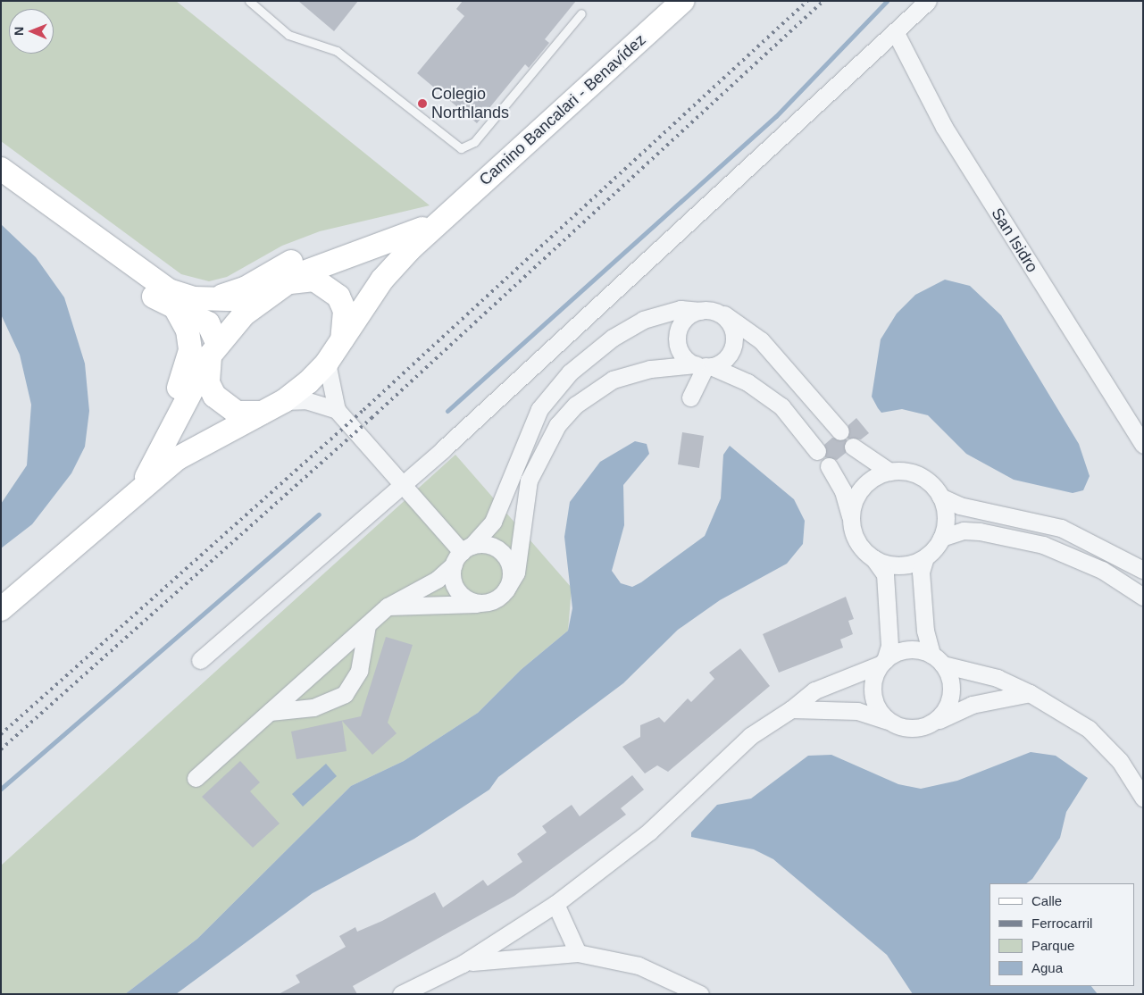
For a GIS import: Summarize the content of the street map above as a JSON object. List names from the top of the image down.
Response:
{
  "streets": {
    "main road": ["Camino Bancalari - Benavídez"],
    "street": ["San Isidro"]
  },
  "places": ["Colegio Northlands"],
  "legend": [
    "Calle",
    "Ferrocarril",
    "Parque",
    "Agua"
  ],
  "north": "left"
}
